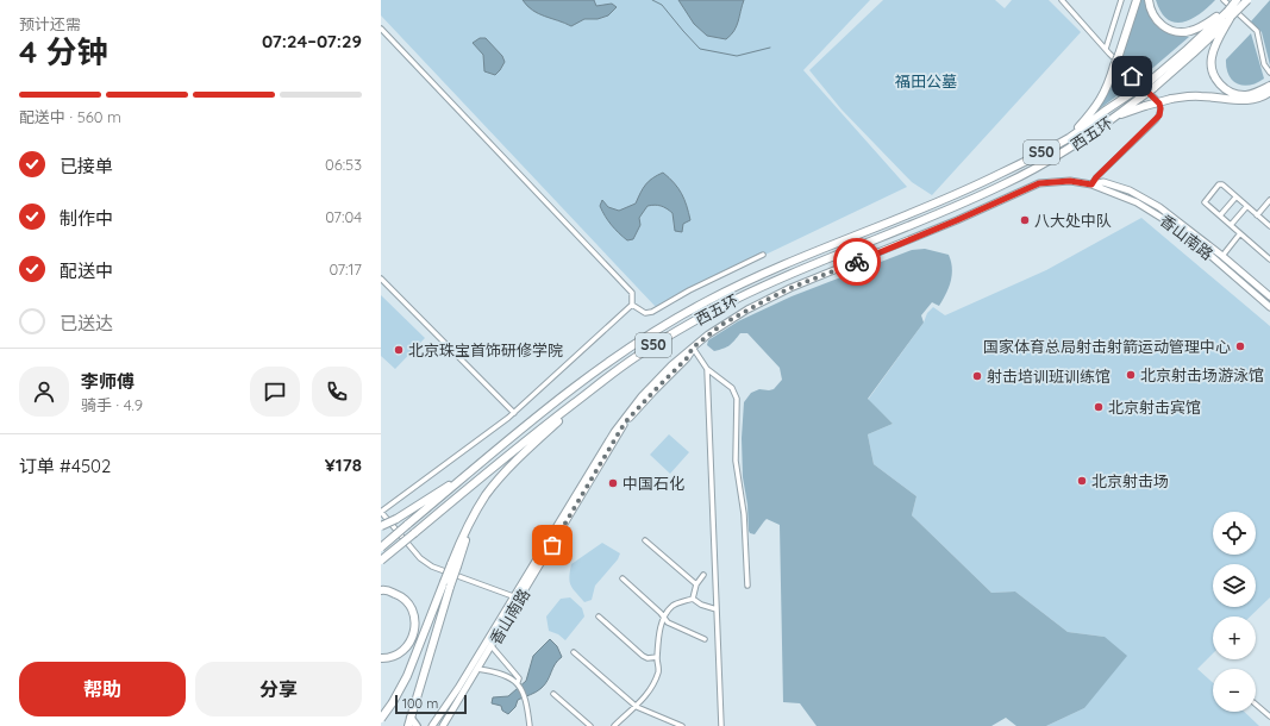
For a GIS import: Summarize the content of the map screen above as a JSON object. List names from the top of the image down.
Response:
{
  "streets": {
    "highway": ["西五环", "S50"],
    "main road": ["香山南路"]
  },
  "parks": ["福田公墓"],
  "places": [
    "八大处中队",
    "国家体育总局射击射箭运动管理中心",
    "北京珠宝首饰研修学院",
    "北京射击场游泳馆",
    "射击培训班训练馆",
    "北京射击宾馆",
    "北京射击场",
    "中国石化"
  ],
  "scale_bar": "100 m",
  "page": {
    "heading": ["4 分钟", "预计还需", "07:24–07:29"],
    "panel": [
      "李师傅",
      "骑手 · 4.9",
      "订单 #4502",
      "¥178"
    ],
    "bar": "配送中 · 560 m",
    "list": [
      ["已接单", "06:53"],
      ["制作中", "07:04"],
      ["配送中", "07:17"],
      "已送达"
    ],
    "map_buttons": ["+", "−"],
    "buttons": ["帮助", "分享"],
    "scale": "100 m"
  }
}
